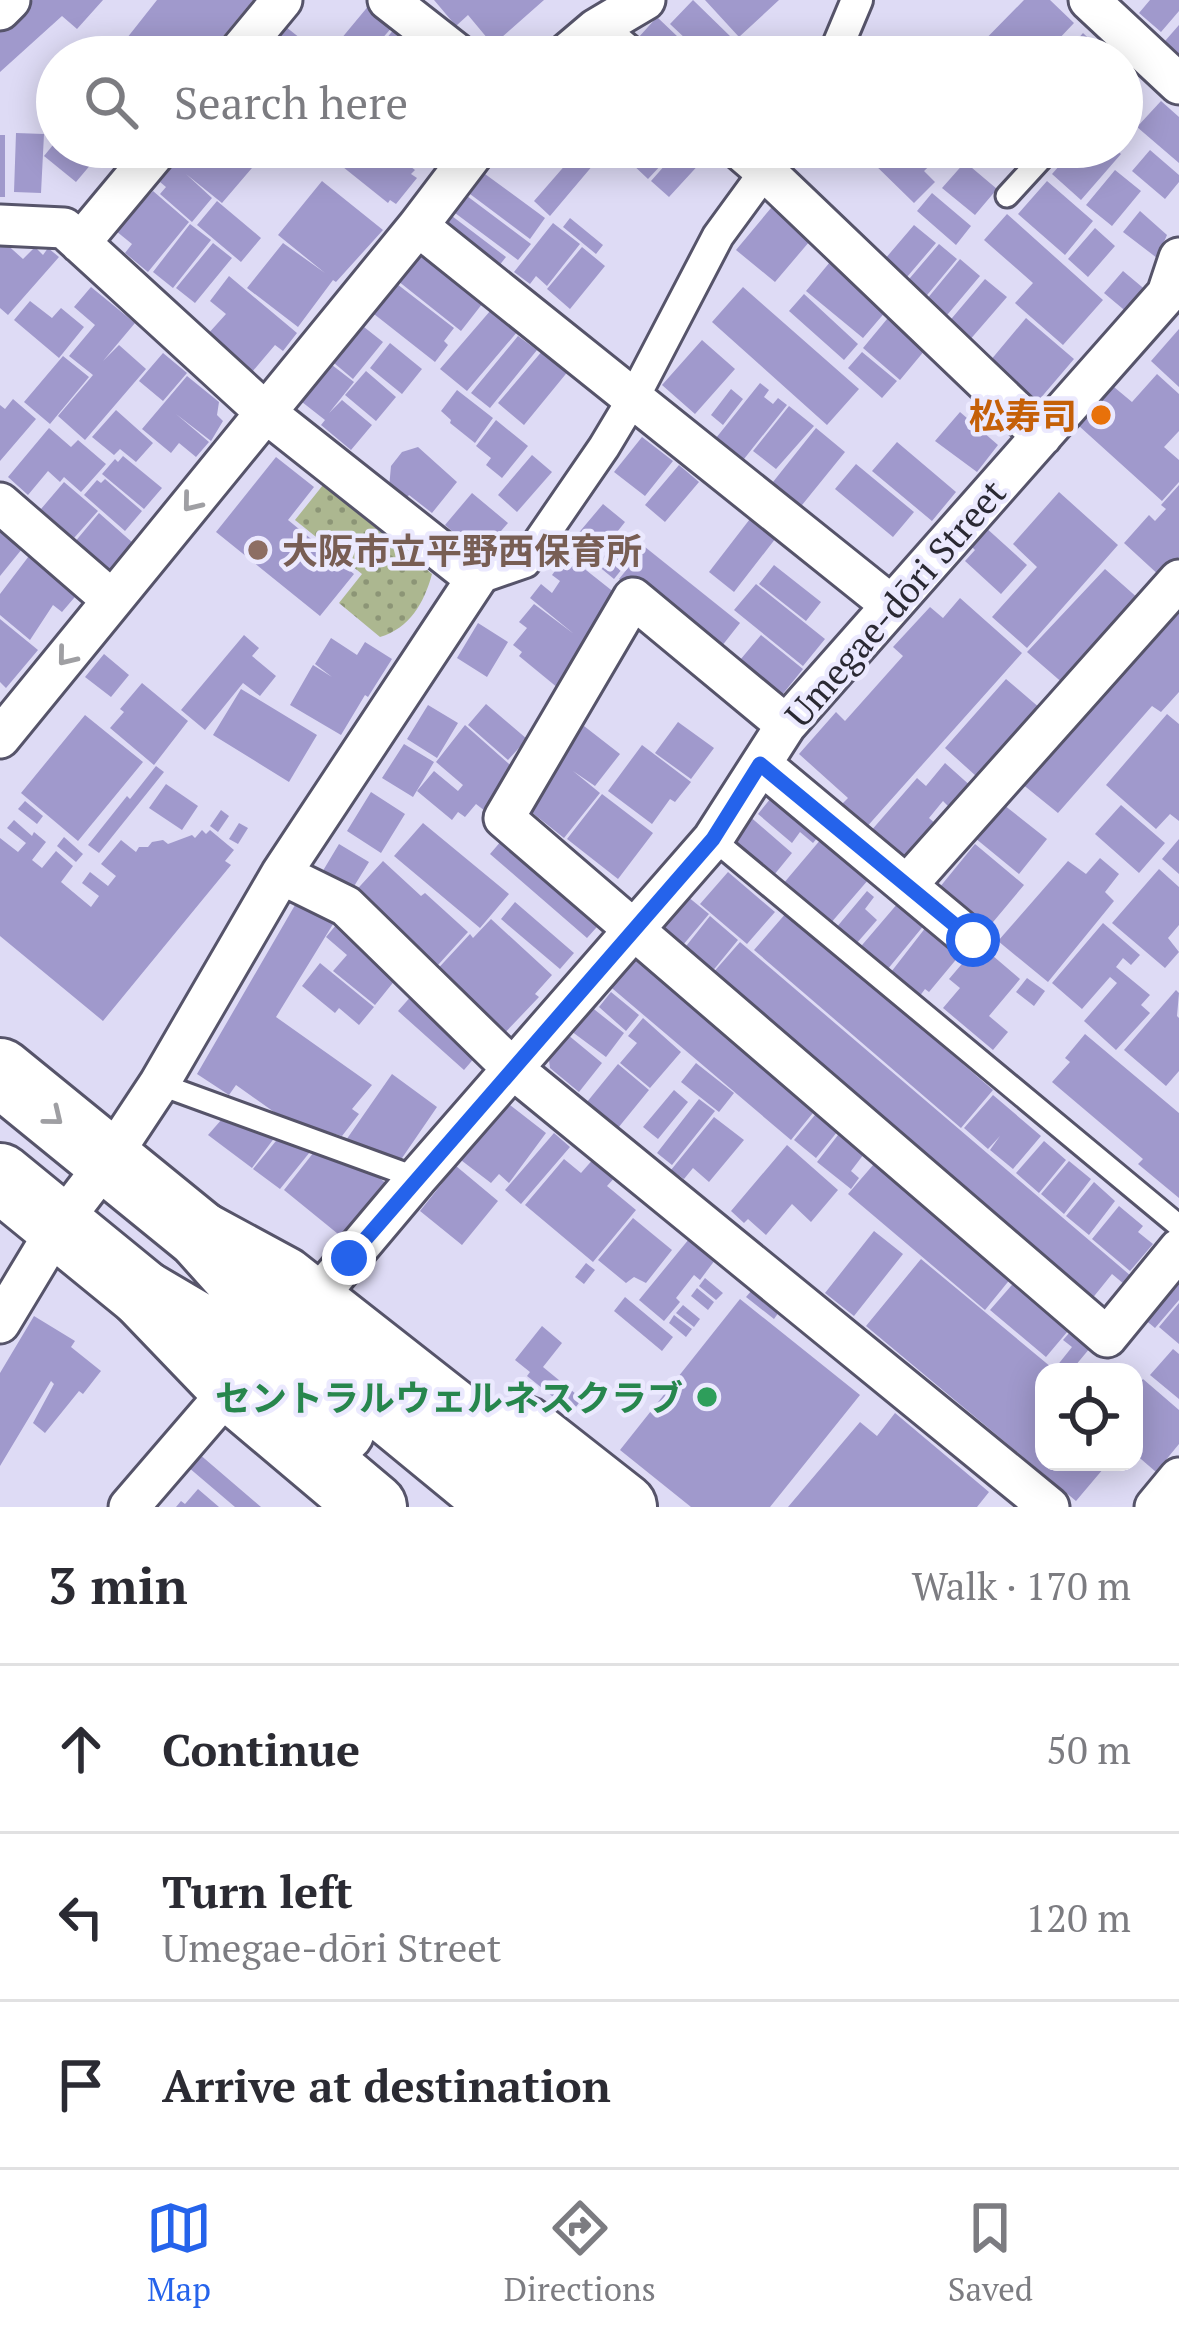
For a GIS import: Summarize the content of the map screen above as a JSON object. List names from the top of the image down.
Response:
{
  "streets": {
    "street": ["Umegae-dōri Street"]
  },
  "places": ["松寿司", "大阪市立平野西保育所", "セントラルウェルネスクラブ"],
  "page": {
    "search": "Search here",
    "heading": ["3 min", "Walk · 170 m"],
    "list": [
      ["Continue", "50 m"],
      ["Turn left", "Umegae-dōri Street", "120 m"],
      "Arrive at destination"
    ],
    "nav": ["Map", "Directions", "Saved"]
  }
}
